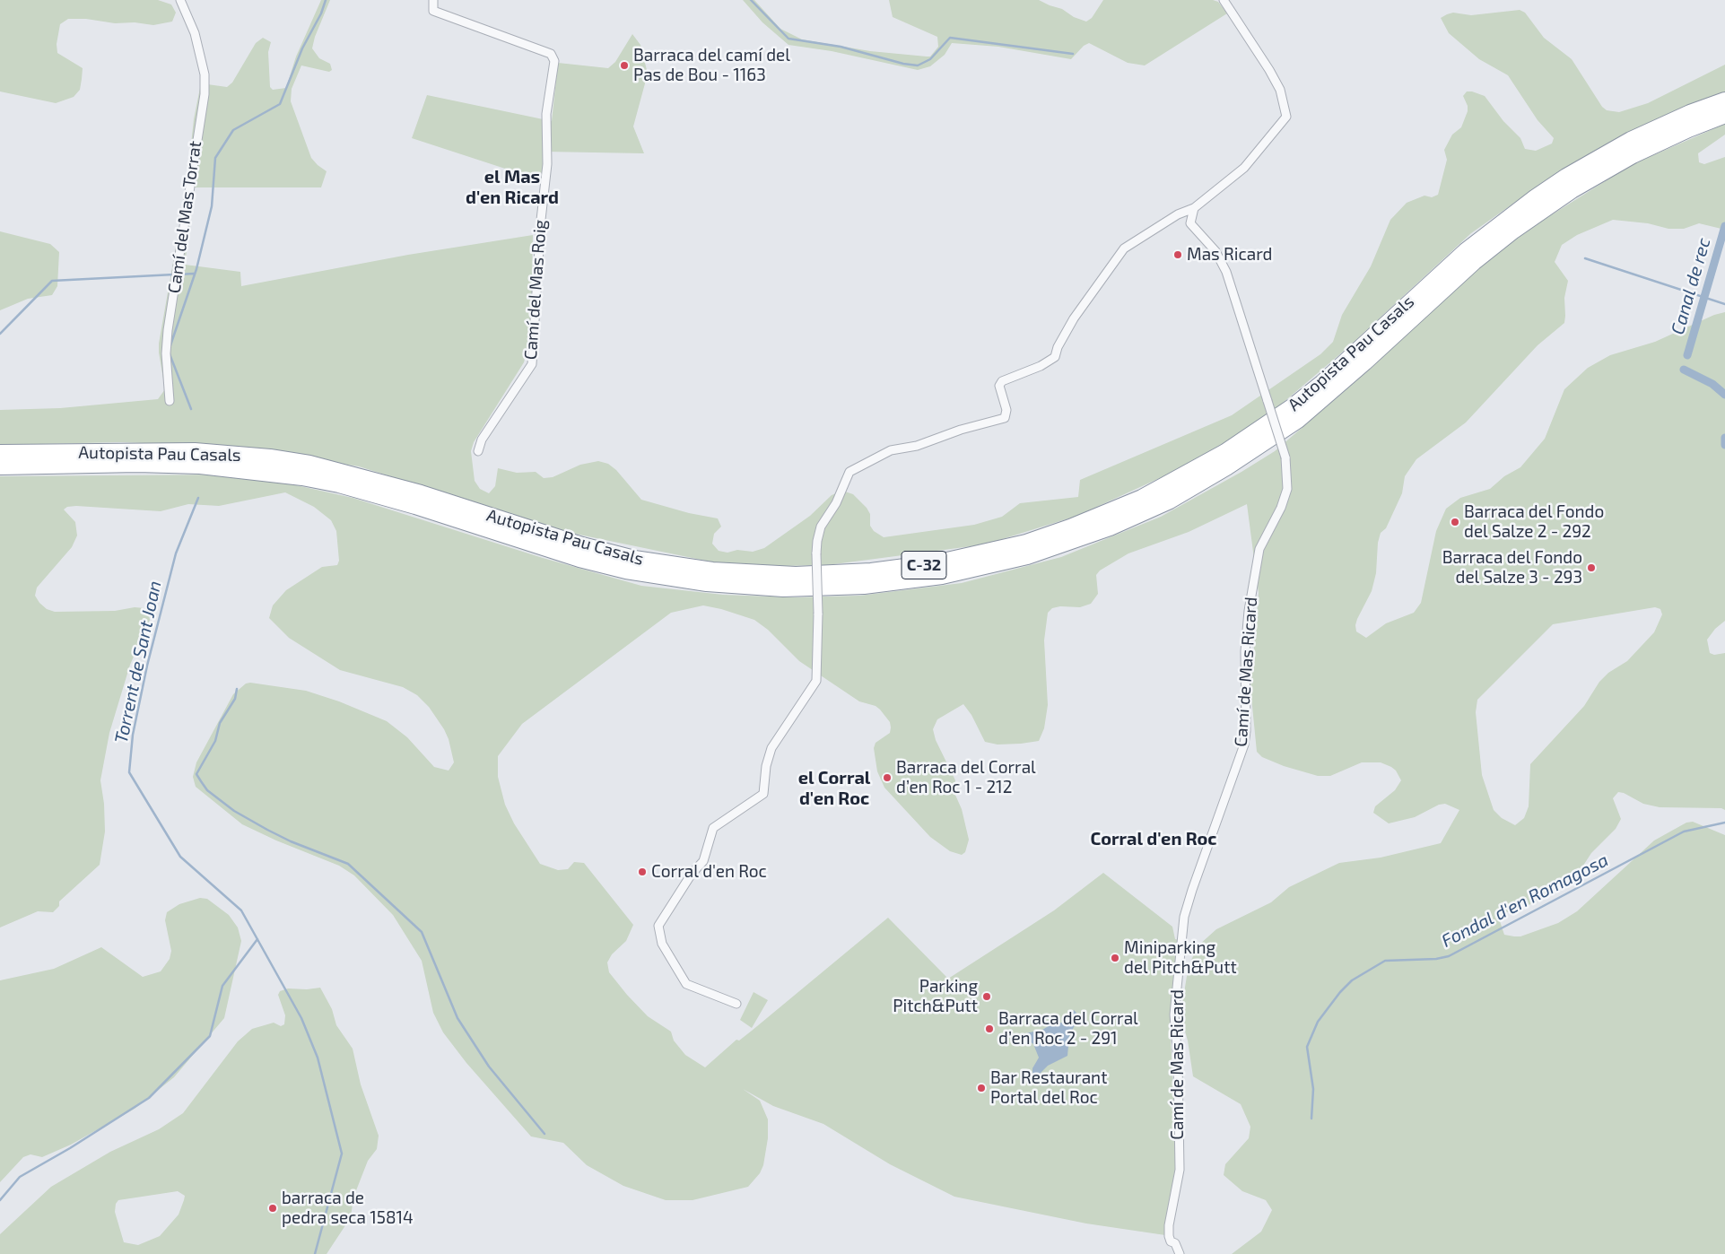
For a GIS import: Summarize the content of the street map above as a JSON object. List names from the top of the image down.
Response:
{
  "streets": {
    "highway": ["Autopista Pau Casals", "C-32"],
    "street": ["Camí del Mas Torrat", "Camí del Mas Roig", "Camí de Mas Ricard"]
  },
  "districts": ["el Mas d'en Ricard", "el Corral d'en Roc", "Corral d'en Roc"],
  "water": ["Canal de rec", "Torrent de Sant Joan", "Fondal d'en Romagosa"],
  "places": [
    "Barraca del camí del Pas de Bou - 1163",
    "Mas Ricard",
    "Barraca del Fondo del Salze 2 - 292",
    "Barraca del Fondo del Salze 3 - 293",
    "Barraca del Corral d’en Roc 1 - 212",
    "Corral d'en Roc",
    "Miniparking del Pitch&Putt",
    "Parking Pitch&Putt",
    "Barraca del Corral d’en Roc 2 - 291",
    "Bar Restaurant Portal del Roc",
    "barraca de pedra seca 15814"
  ]
}
